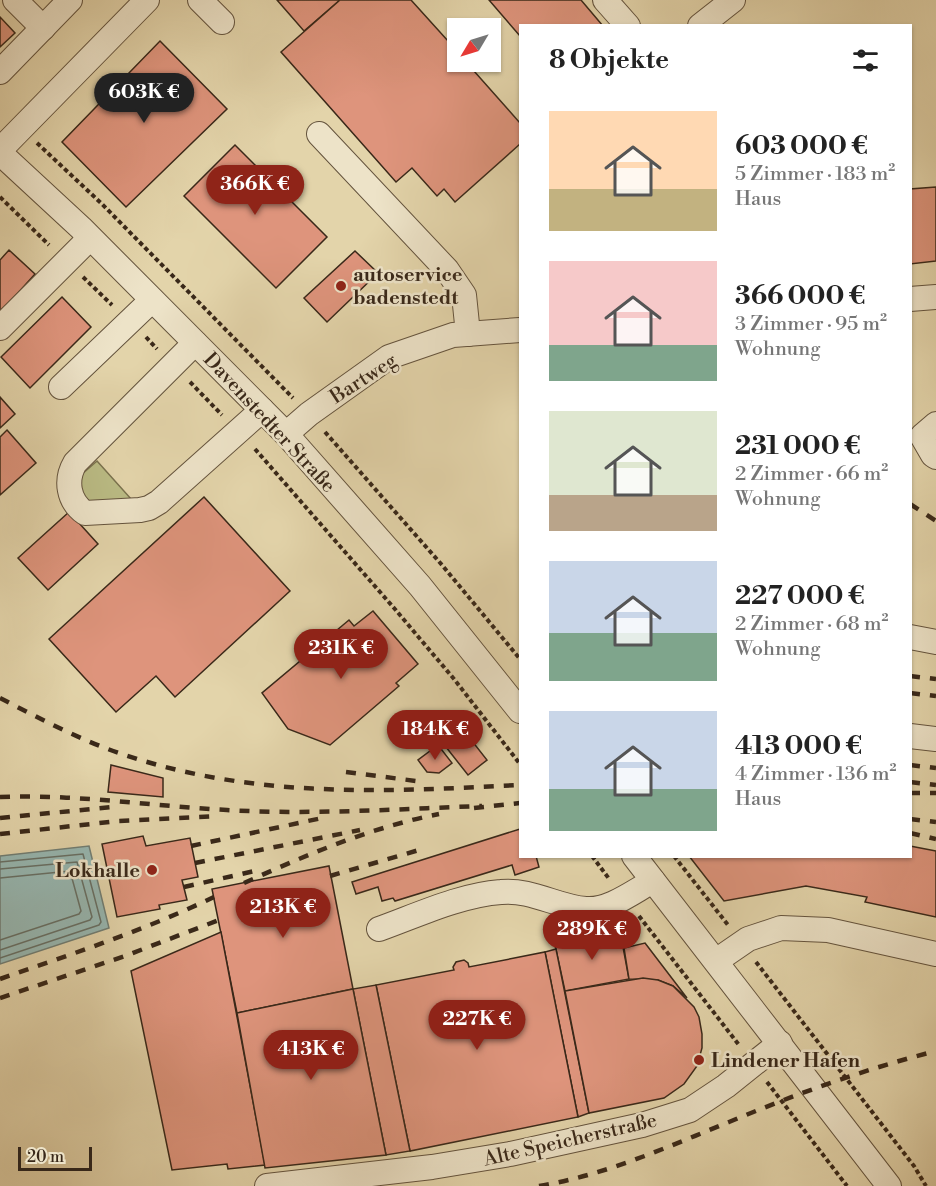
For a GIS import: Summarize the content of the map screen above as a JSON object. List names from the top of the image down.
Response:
{
  "streets": {
    "street": ["Bartweg", "Davenstedter Straße", "Alte Speicherstraße"]
  },
  "crossings": [
    ["Bartweg", "Davenstedter Straße"]
  ],
  "places": ["autoservice badenstedt", "Lokhalle", "Lindener Hafen"],
  "scale_bar": "20 m",
  "north": "bottom left",
  "page": {
    "heading": "8 Objekte",
    "price": [
      "603K €",
      "366K €",
      "231K €",
      "184K €",
      "213K €",
      "289K €",
      "227K €",
      "413K €"
    ],
    "list": [
      {
        "name": "603 000 €",
        "note": "5 Zimmer · 183 m² · Haus"
      },
      {
        "name": "366 000 €",
        "note": "3 Zimmer · 95 m² · Wohnung"
      },
      {
        "name": "231 000 €",
        "note": "2 Zimmer · 66 m² · Wohnung"
      },
      {
        "name": "227 000 €",
        "note": "2 Zimmer · 68 m² · Wohnung"
      },
      {
        "name": "413 000 €",
        "note": "4 Zimmer · 136 m² · Haus"
      }
    ],
    "scale": "20 m"
  }
}
